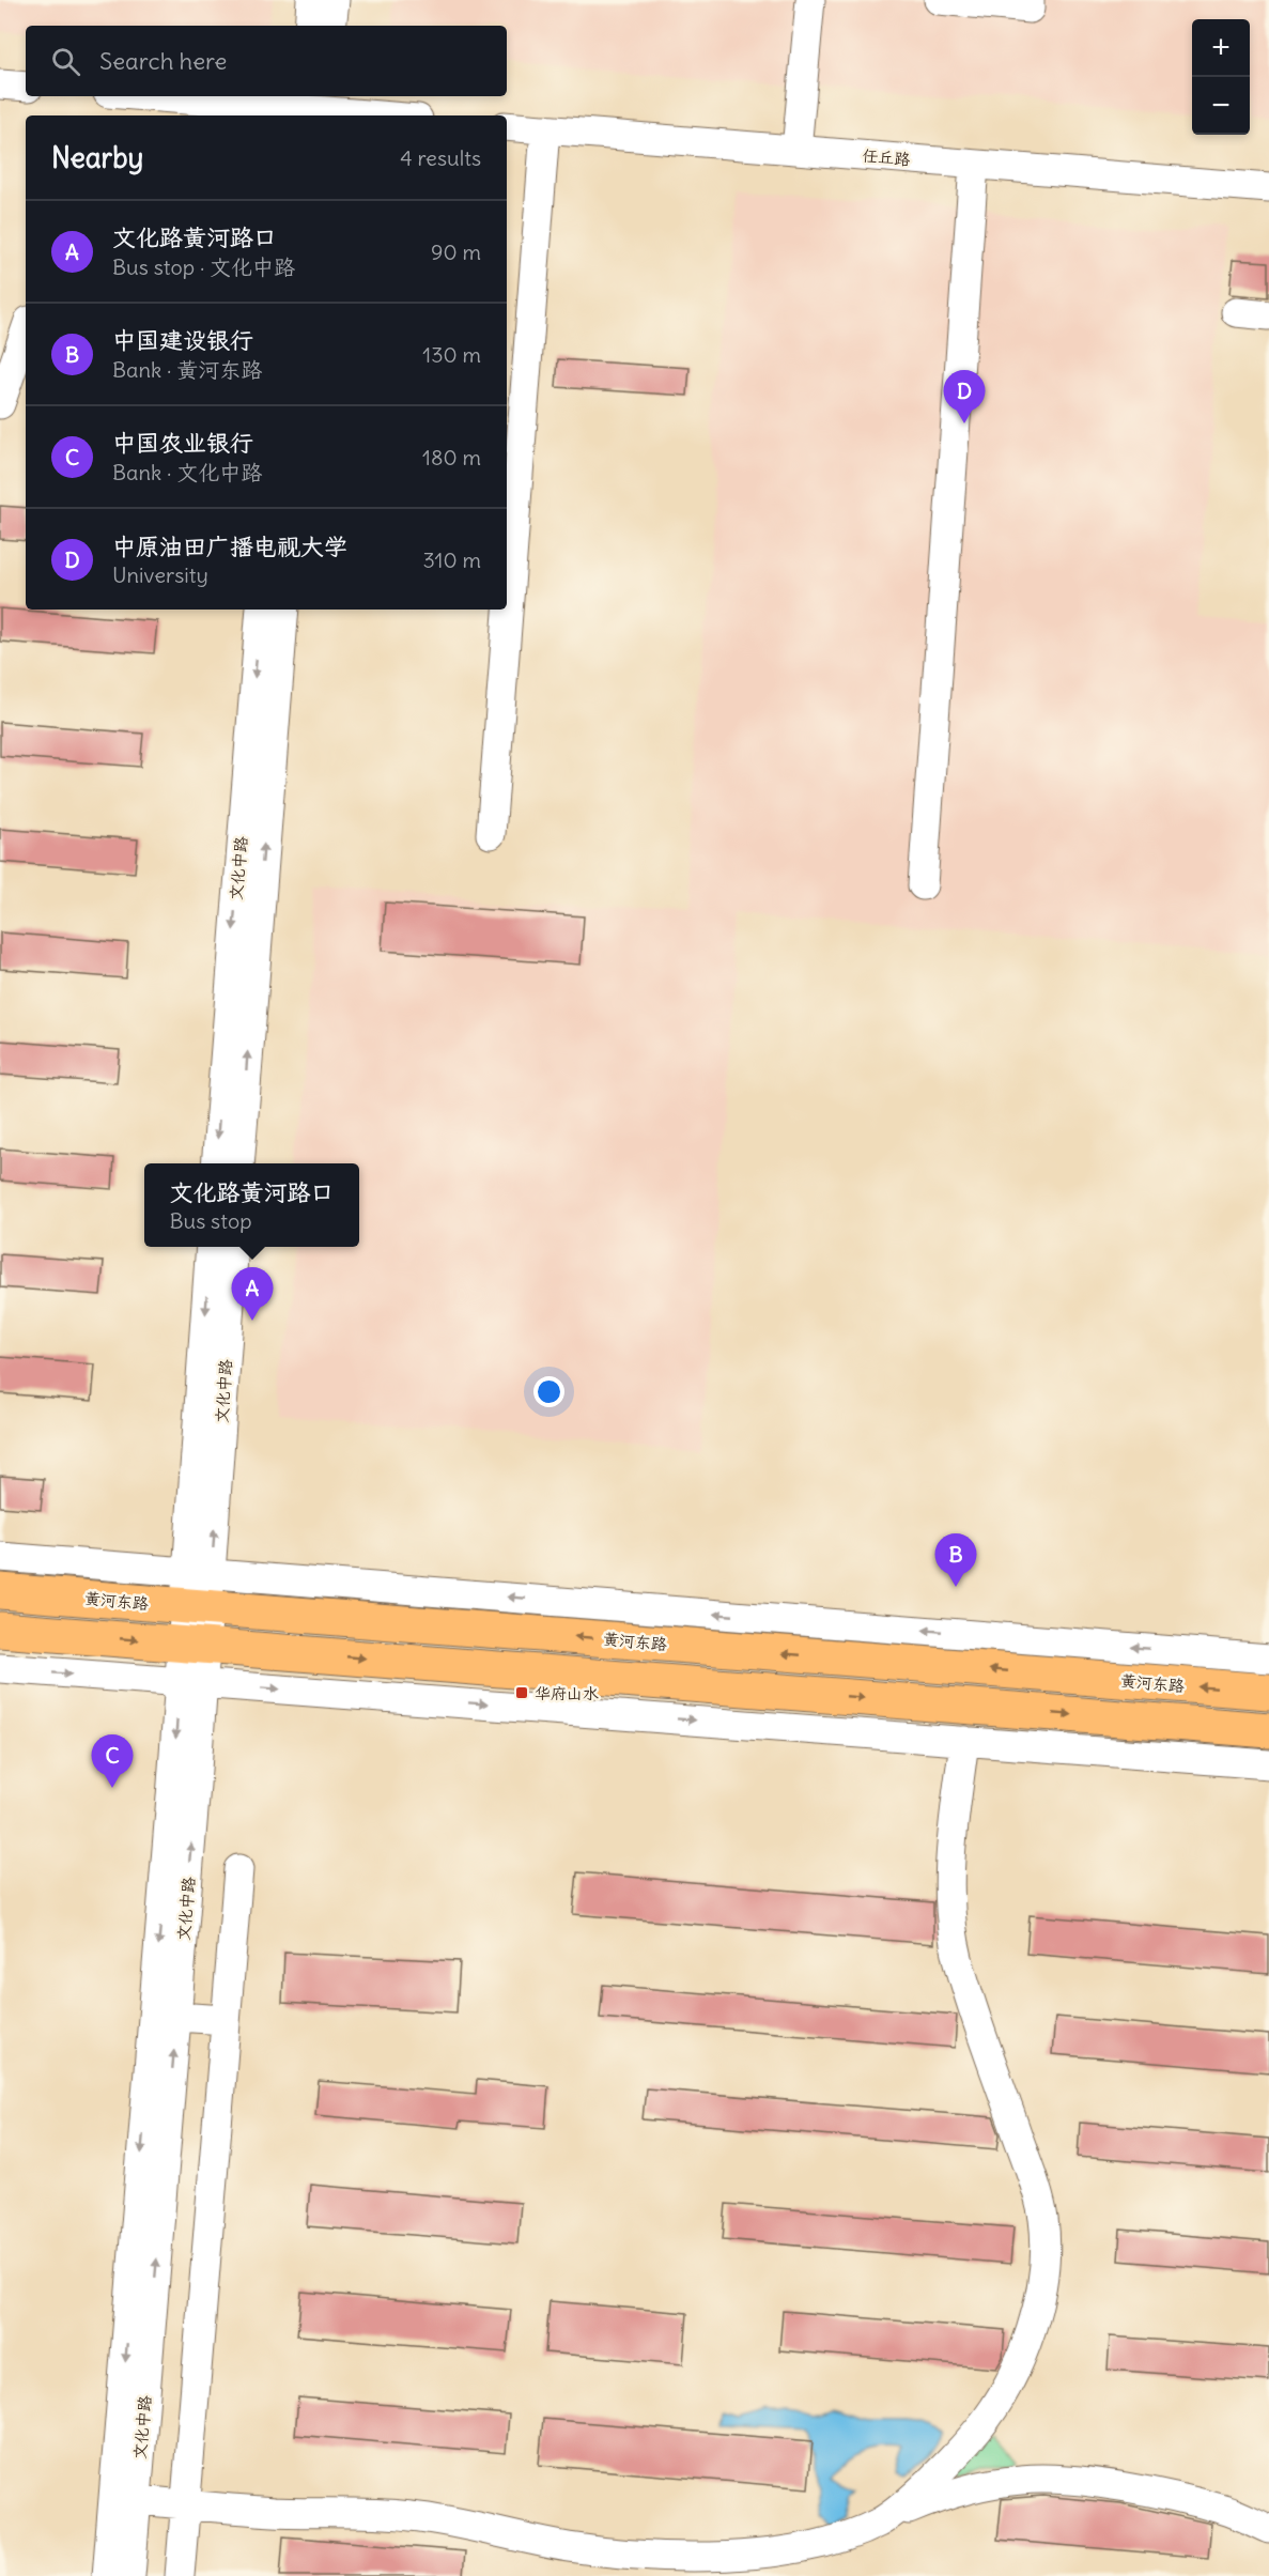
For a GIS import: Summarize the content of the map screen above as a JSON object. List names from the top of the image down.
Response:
{
  "streets": {
    "main road": ["黄河东路"],
    "street": ["任丘路", "文化中路"]
  },
  "crossings": [
    ["文化中路", "黄河东路"]
  ],
  "places": {
    "transit": ["华府山水"]
  },
  "page": {
    "map_buttons": ["+", "−"],
    "search": "Search here",
    "heading": ["Nearby", "4 results"],
    "list": [
      {
        "mark": "A",
        "name": "文化路黄河路口",
        "note": "Bus stop · 文化中路",
        "value": "90 m"
      },
      {
        "mark": "B",
        "name": "中国建设银行",
        "note": "Bank · 黄河东路",
        "value": "130 m"
      },
      {
        "mark": "C",
        "name": "中国农业银行",
        "note": "Bank · 文化中路",
        "value": "180 m"
      },
      {
        "mark": "D",
        "name": "中原油田广播电视大学",
        "note": "University",
        "value": "310 m"
      }
    ],
    "pins": [
      "D",
      "A",
      "B",
      "C"
    ],
    "popup": ["文化路黄河路口", "Bus stop"]
  }
}
